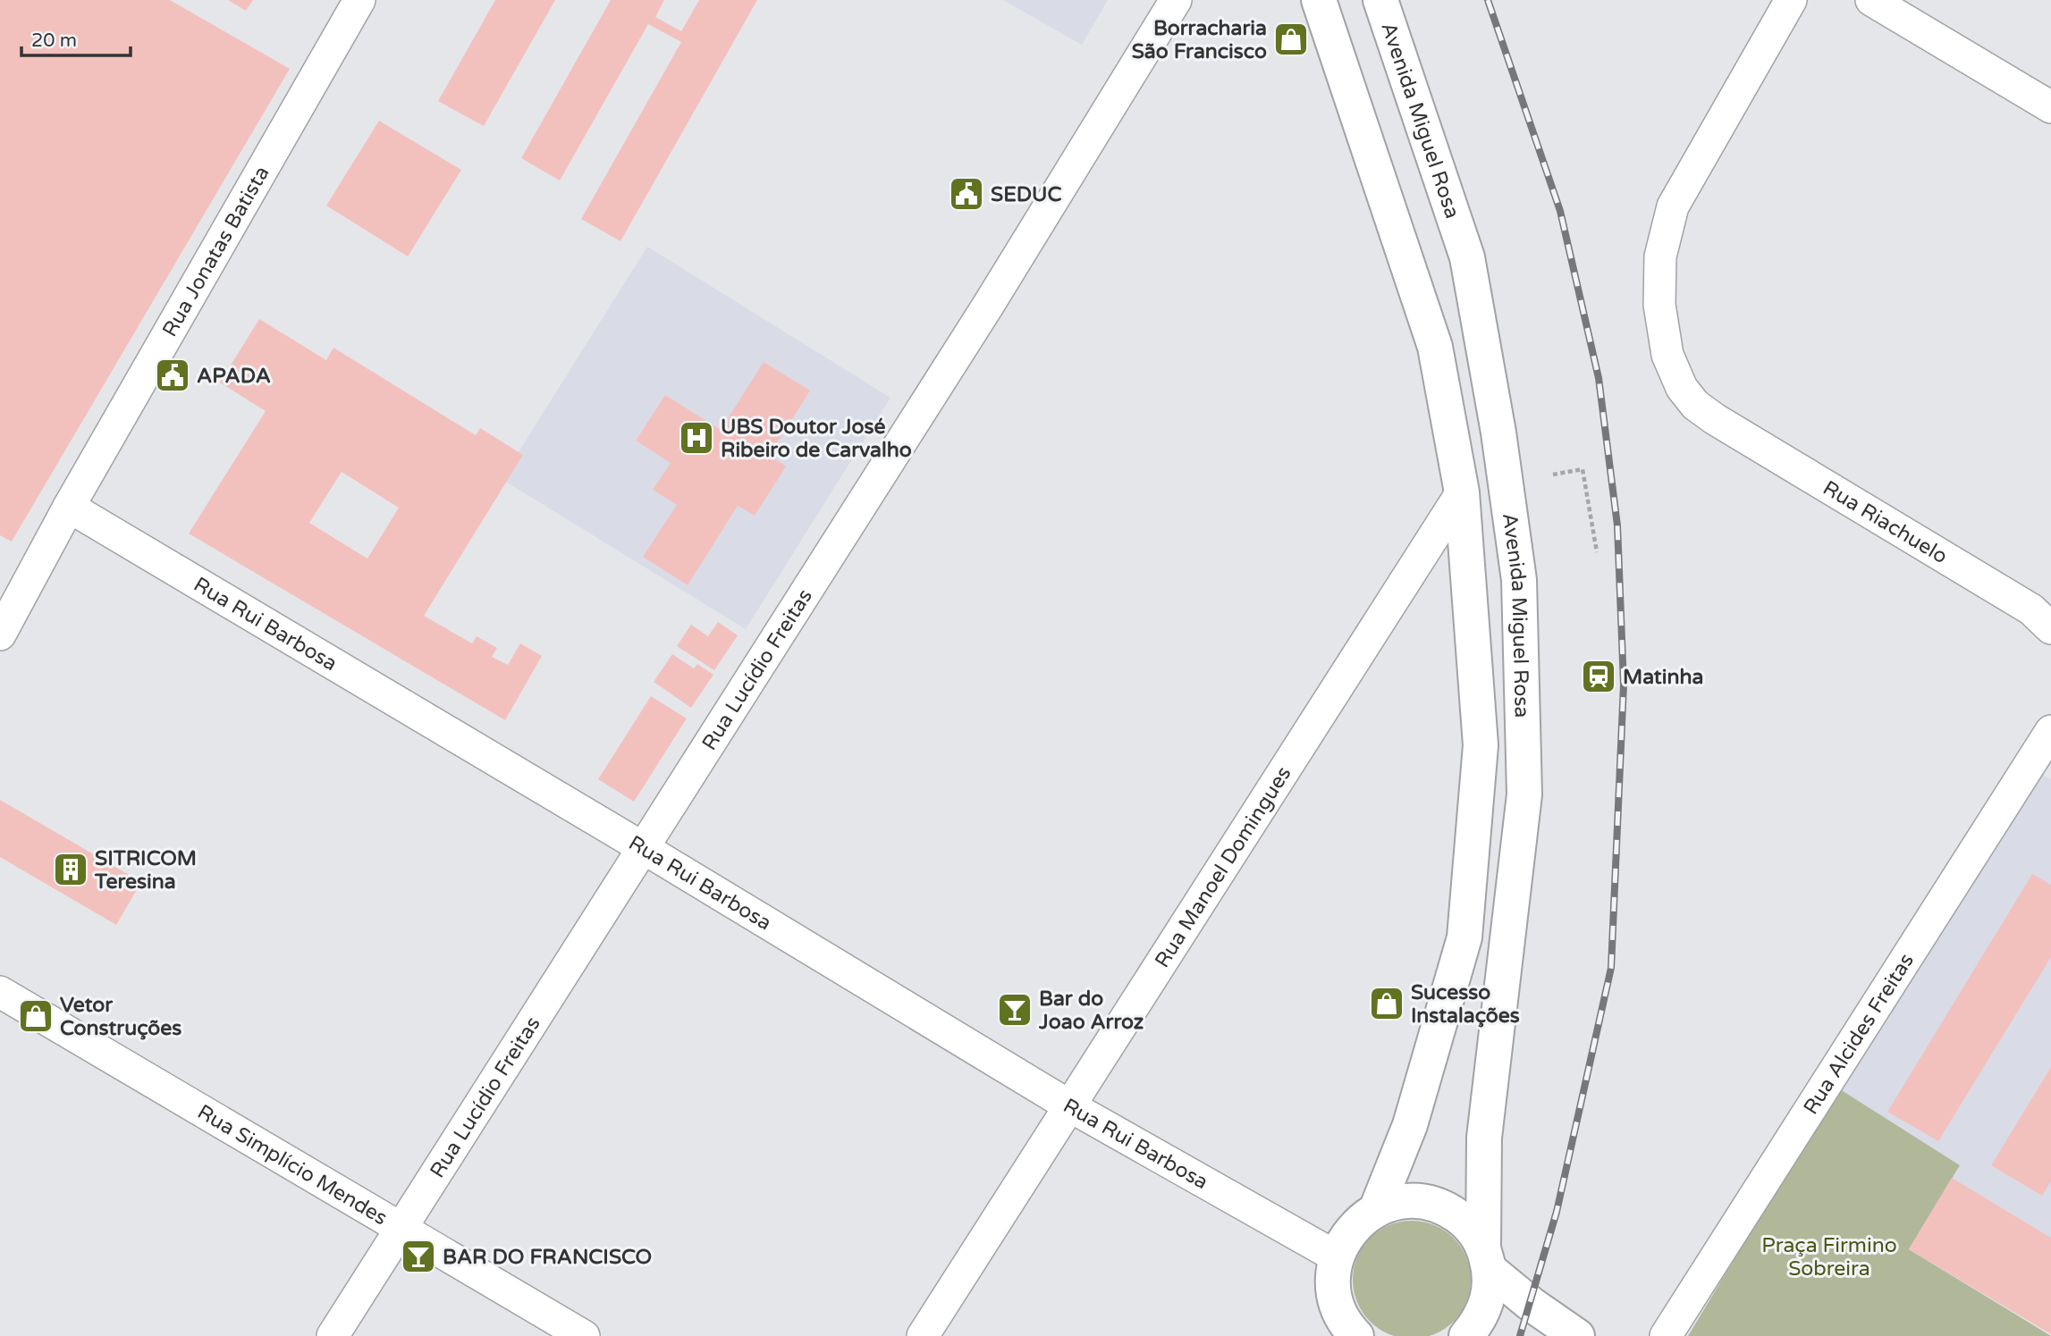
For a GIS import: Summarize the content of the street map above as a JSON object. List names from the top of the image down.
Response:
{
  "streets": {
    "main road": ["Avenida Miguel Rosa"],
    "street": [
      "Rua Jonatas Batista",
      "Rua Riachuelo",
      "Rua Rui Barbosa",
      "Rua Lucídio Freitas",
      "Rua Manoel Domingues",
      "Rua Alcides Freitas",
      "Rua Simplício Mendes"
    ]
  },
  "crossings": [
    ["Rua Jonatas Batista", "Rua Rui Barbosa"],
    ["Rua Rui Barbosa", "Rua Lucídio Freitas"],
    ["Rua Rui Barbosa", "Rua Manoel Domingues"],
    ["Rua Lucídio Freitas", "Rua Simplício Mendes"]
  ],
  "parks": ["Praça Firmino Sobreira"],
  "places": {
    "shop": ["Borracharia São Francisco", "Sucesso Instalações", "Vetor Construções"],
    "public building": ["SEDUC", "APADA"],
    "hospital": ["UBS Doutor José Ribeiro de Carvalho"],
    "station": ["Matinha"],
    "building": ["SITRICOM Teresina"],
    "bar": ["Bar do Joao Arroz", "BAR DO FRANCISCO"]
  },
  "scale_bar": "20 m"
}
